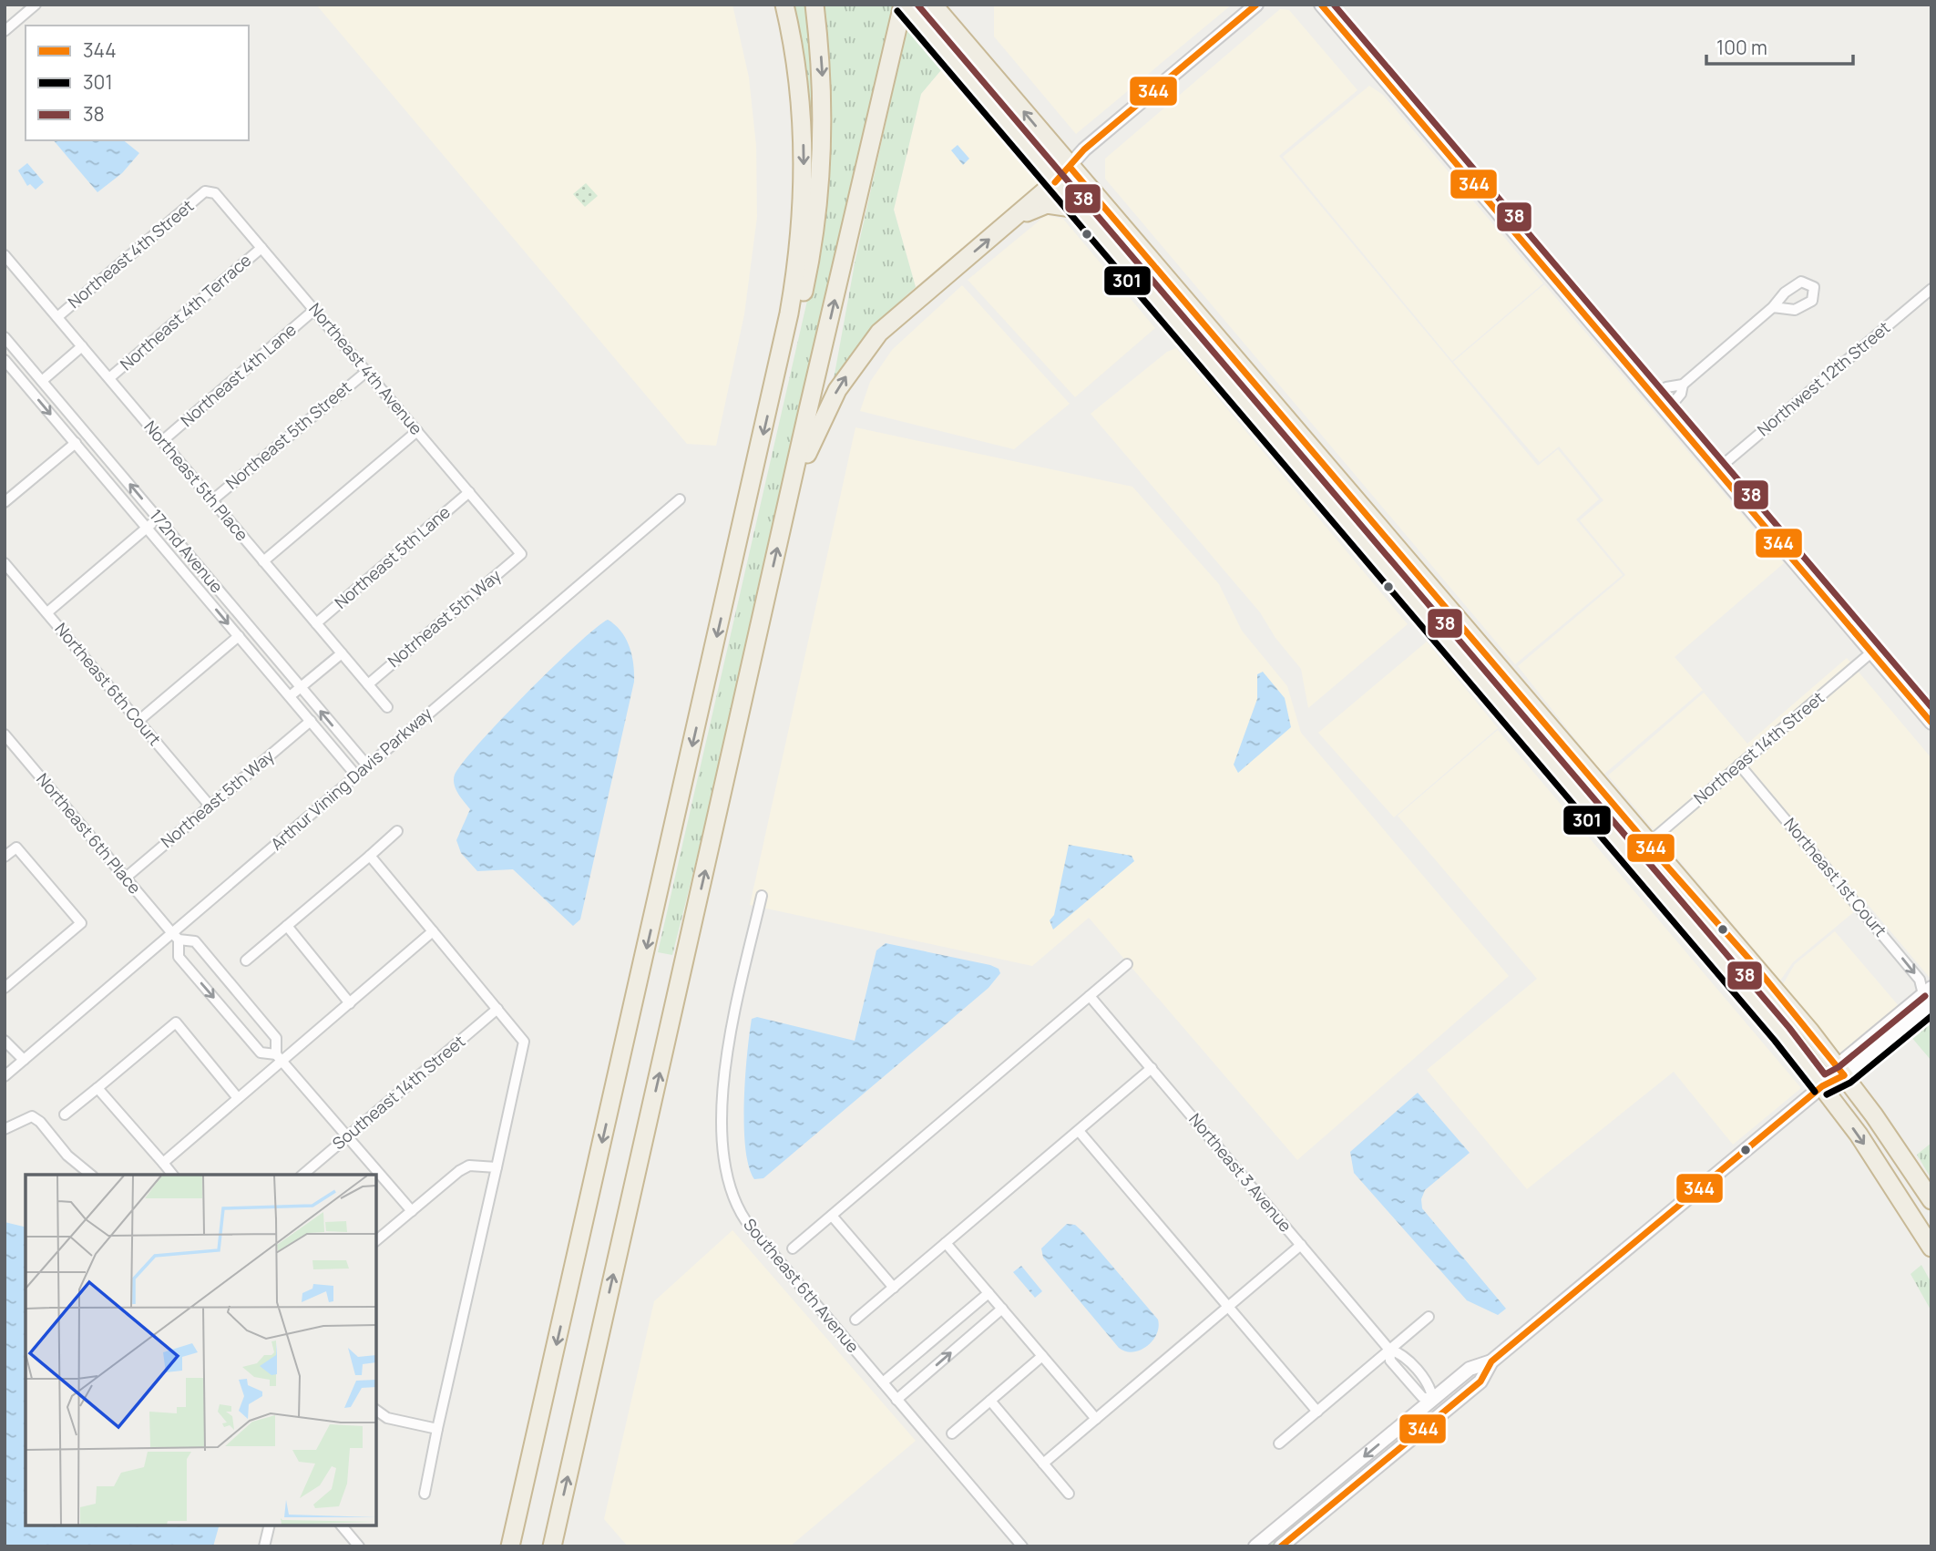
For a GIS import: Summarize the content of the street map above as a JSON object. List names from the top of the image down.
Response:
{
  "streets": {
    "street": [
      "Northeast 4th Street",
      "Northeast 4th Terrace",
      "Northeast 4th Avenue",
      "Northeast 4th Lane",
      "Northwest 12th Street",
      "Northeast 5th Street",
      "Northeast 5th Place",
      "172nd Avenue",
      "Northeast 5th Lane",
      "Notrheast 5th Way",
      "Northeast 6th Court",
      "Northeast 14th Street",
      "Arthur Vining Davis Parkway",
      "Northeast 5th Way",
      "Northeast 6th Place",
      "Northeast 1st Court",
      "Southeast 14th Street",
      "Northeast 3 Avenue",
      "Southeast 6th Avenue"
    ]
  },
  "crossings": [
    ["Northeast 4th Street", "Northeast 4th Avenue"],
    ["Northeast 4th Street", "Northeast 5th Place"],
    ["Northeast 4th Terrace", "Northeast 4th Avenue"],
    ["Northeast 4th Terrace", "Northeast 5th Place"],
    ["Northeast 4th Avenue", "Northeast 4th Lane"],
    ["Northeast 4th Avenue", "Northeast 5th Street"],
    ["Northeast 4th Avenue", "Northeast 5th Lane"],
    ["Northeast 4th Avenue", "Notrheast 5th Way"],
    ["Northeast 4th Lane", "Northeast 5th Place"],
    ["Northeast 5th Street", "Northeast 5th Place"],
    ["Northeast 5th Place", "Northeast 5th Lane"],
    ["Northeast 5th Place", "Notrheast 5th Way"],
    ["172nd Avenue", "Arthur Vining Davis Parkway"],
    ["172nd Avenue", "Northeast 5th Way"],
    ["Northeast 6th Court", "Northeast 5th Way"],
    ["Northeast 14th Street", "Northeast 1st Court"],
    ["Arthur Vining Davis Parkway", "Northeast 6th Place"],
    ["Northeast 5th Way", "Northeast 6th Place"]
  ],
  "one_way": ["Northeast 1st Court"],
  "lines": ["transit line 344", "transit line 38", "transit line 301"],
  "legend": ["344", "301", "38"],
  "scale_bar": "100 m"
}
